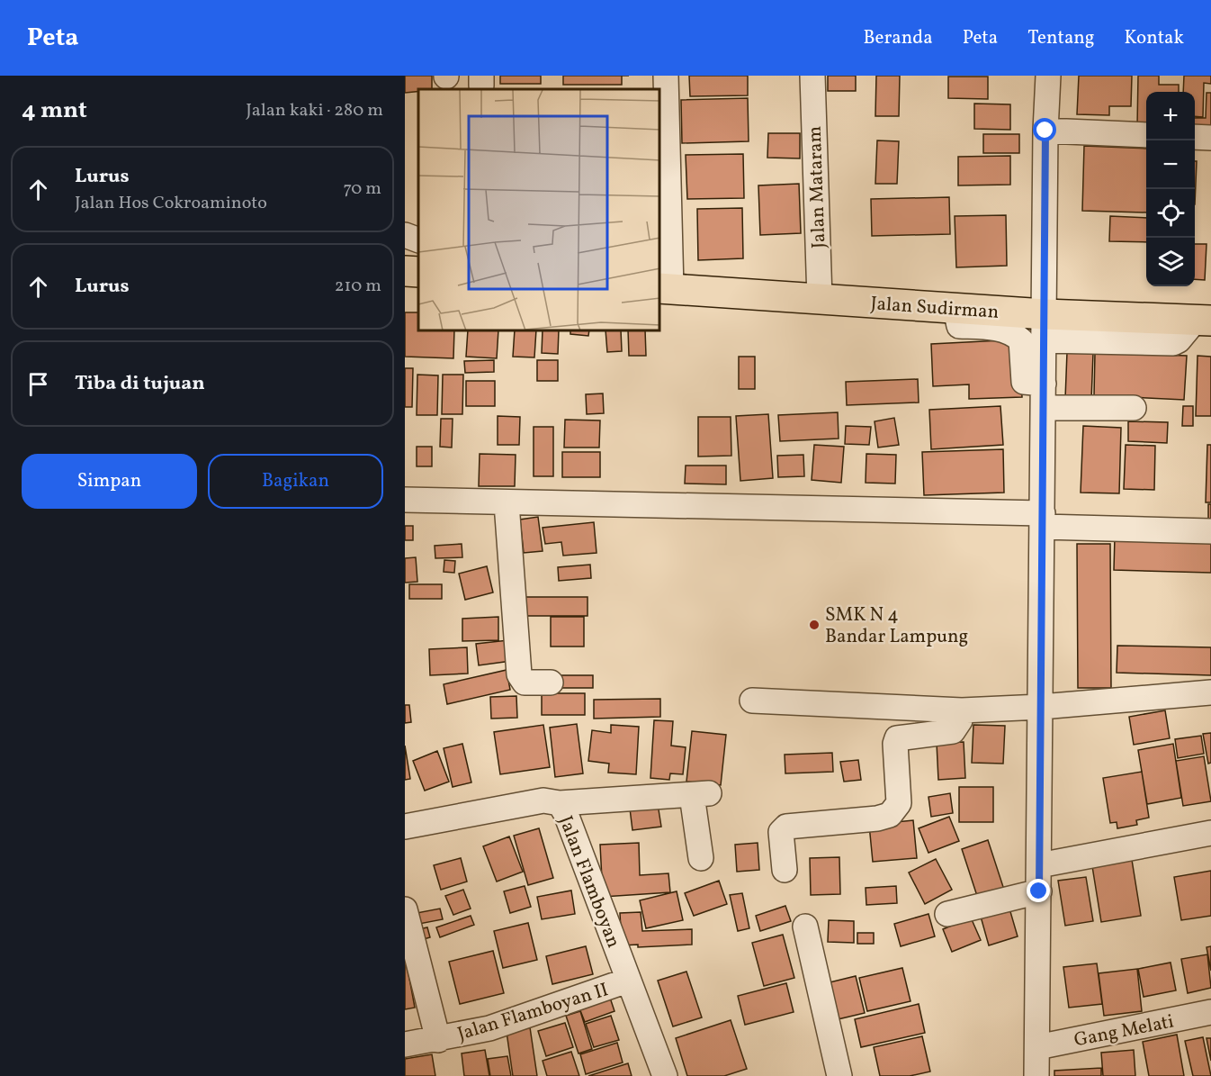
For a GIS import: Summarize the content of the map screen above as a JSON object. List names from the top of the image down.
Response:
{
  "streets": {
    "main road": ["Jalan Sudirman"],
    "street": [
      "Jalan Mataram",
      "Jalan Flamboyan",
      "Jalan Flamboyan II",
      "Gang Melati"
    ]
  },
  "crossings": [
    ["Jalan Mataram", "Jalan Sudirman"],
    ["Jalan Flamboyan", "Jalan Flamboyan II"]
  ],
  "places": ["SMK N 4 Bandar Lampung"],
  "page": {
    "header": "Peta",
    "nav": [
      "Beranda",
      "Peta",
      "Tentang",
      "Kontak"
    ],
    "heading": ["4 mnt", "Jalan kaki · 280 m"],
    "map_buttons": ["+", "−"],
    "list": [
      ["Lurus", "Jalan Hos Cokroaminoto", "70 m"],
      ["Lurus", "210 m"],
      "Tiba di tujuan"
    ],
    "buttons": ["Simpan", "Bagikan"]
  }
}
